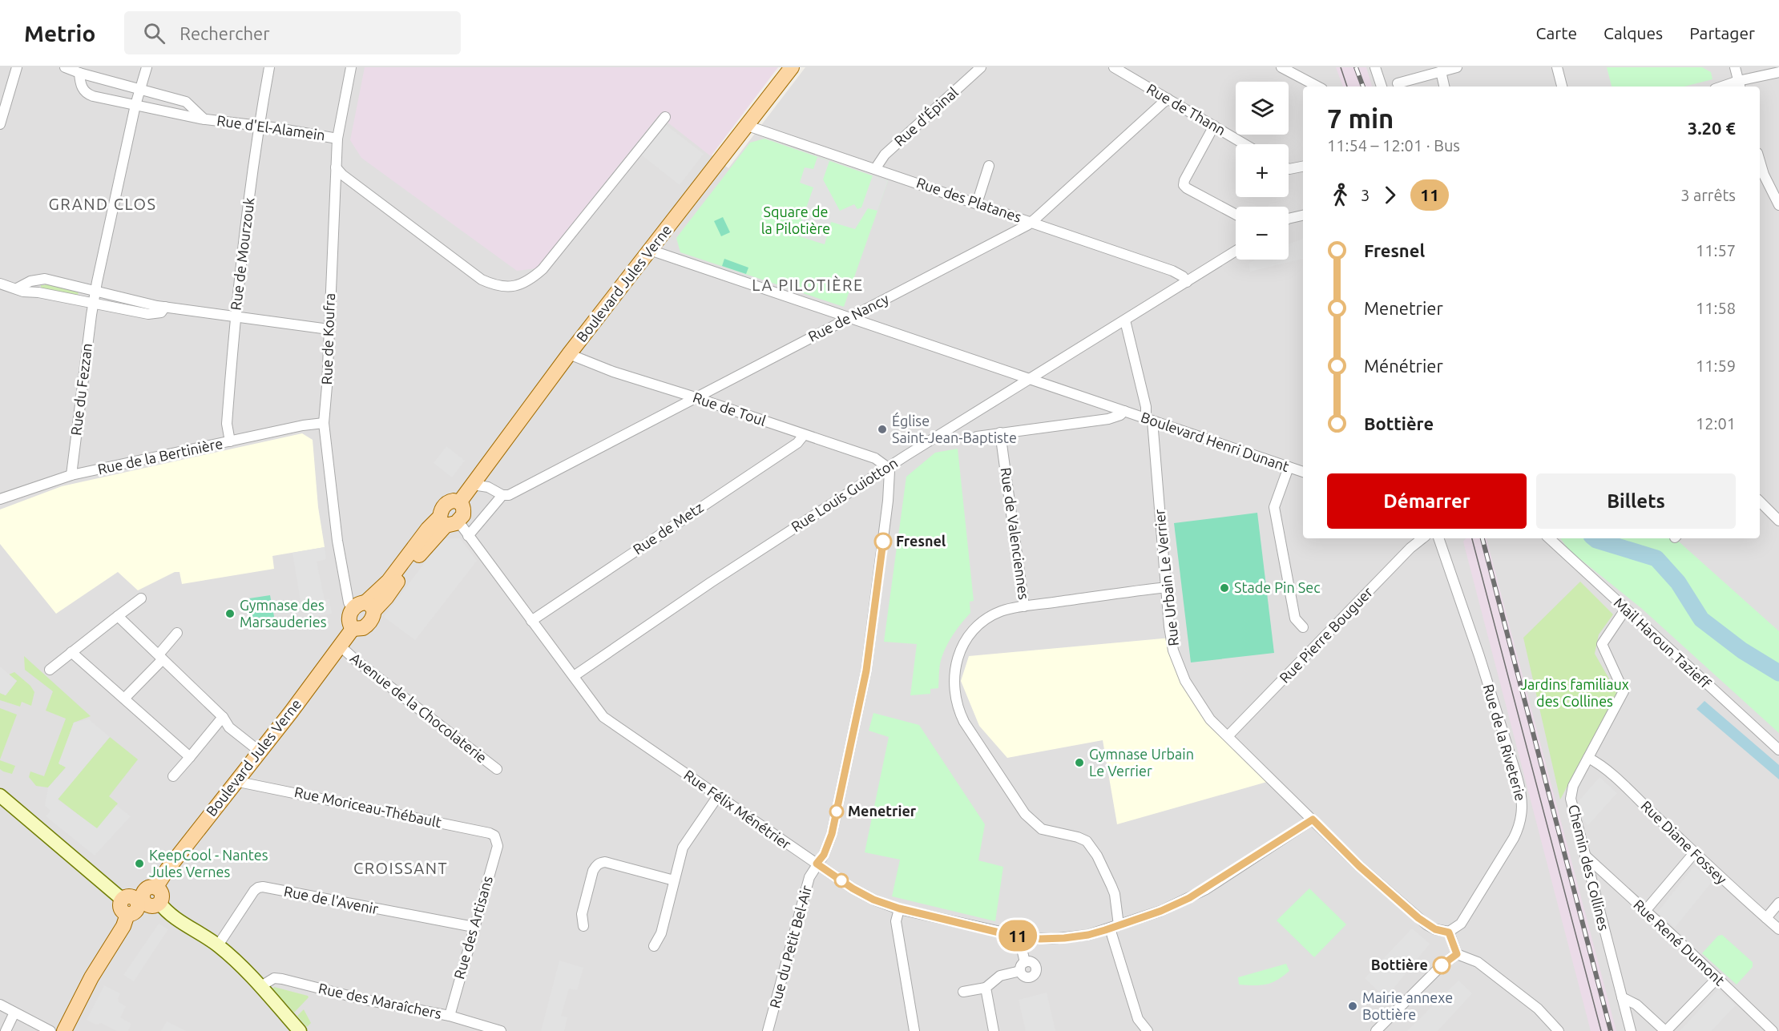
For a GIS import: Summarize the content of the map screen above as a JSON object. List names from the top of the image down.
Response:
{
  "streets": {
    "main road": ["Boulevard Jules Verne"],
    "street": [
      "Rue de Thann",
      "Rue d'Épinal",
      "Rue d'El-Alamein",
      "Rue des Platanes",
      "Rue de Mourzouk",
      "Rue de Nancy",
      "Rue de Koufra",
      "Rue du Fezzan",
      "Rue de Toul",
      "Boulevard Henri Dunant",
      "Rue de la Bertinière",
      "Rue Louis Guiotton",
      "Rue de Metz",
      "Rue de Valenciennes",
      "Rue Urbain Le Verrier",
      "Rue Pierre Bouguer",
      "Mail Haroun Tazieff",
      "Avenue de la Chocolaterie",
      "Rue de la Riveterie",
      "Rue Moriceau-Thébault",
      "Rue Félix Ménétrier",
      "Rue Diane Fossey",
      "Chemin des Collines",
      "Rue de l'Avenir",
      "Rue des Artisans",
      "Rue René Dumont",
      "Rue du Petit Bel-Air",
      "Rue des Maraîchers"
    ]
  },
  "crossings": [
    ["Rue de Thann", "Rue de Nancy"],
    ["Rue d'Épinal", "Rue des Platanes"],
    ["Rue d'El-Alamein", "Rue de Mourzouk"],
    ["Rue d'El-Alamein", "Rue de Koufra"],
    ["Rue des Platanes", "Boulevard Jules Verne"],
    ["Rue des Platanes", "Rue de Nancy"],
    ["Rue des Platanes", "Rue Louis Guiotton"],
    ["Rue de Mourzouk", "Rue de la Bertinière"],
    ["Boulevard Jules Verne", "Rue de Toul"],
    ["Boulevard Jules Verne", "Boulevard Henri Dunant"],
    ["Boulevard Jules Verne", "Avenue de la Chocolaterie"],
    ["Boulevard Jules Verne", "Rue Moriceau-Thébault"],
    ["Boulevard Jules Verne", "Rue Félix Ménétrier"],
    ["Rue de Nancy", "Rue de Toul"],
    ["Rue de Nancy", "Boulevard Henri Dunant"],
    ["Rue de Nancy", "Rue Félix Ménétrier"],
    ["Rue de Koufra", "Rue de la Bertinière"],
    ["Rue du Fezzan", "Rue de la Bertinière"],
    ["Rue de Toul", "Rue Louis Guiotton"],
    ["Rue de Toul", "Rue de Metz"],
    ["Rue de Toul", "Rue du Petit Bel-Air"],
    ["Boulevard Henri Dunant", "Rue Louis Guiotton"],
    ["Boulevard Henri Dunant", "Rue de Valenciennes"],
    ["Boulevard Henri Dunant", "Rue Urbain Le Verrier"],
    ["Rue Louis Guiotton", "Rue Urbain Le Verrier"],
    ["Rue Louis Guiotton", "Rue Félix Ménétrier"],
    ["Rue Louis Guiotton", "Rue du Petit Bel-Air"],
    ["Rue de Metz", "Rue Félix Ménétrier"],
    ["Rue de Valenciennes", "Rue Urbain Le Verrier"],
    ["Rue Urbain Le Verrier", "Rue Pierre Bouguer"],
    ["Rue Urbain Le Verrier", "Rue de la Riveterie"],
    ["Rue Urbain Le Verrier", "Rue Félix Ménétrier"],
    ["Mail Haroun Tazieff", "Chemin des Collines"],
    ["Rue Moriceau-Thébault", "Rue des Artisans"],
    ["Rue Félix Ménétrier", "Rue du Petit Bel-Air"],
    ["Rue Diane Fossey", "Chemin des Collines"],
    ["Chemin des Collines", "Rue René Dumont"],
    ["Rue de l'Avenir", "Rue des Artisans"],
    ["Rue des Artisans", "Rue des Maraîchers"]
  ],
  "districts": ["GRAND CLOS", "LA PILOTIÈRE", "CROISSANT"],
  "parks": ["Square de la Pilotière", "Jardins familiaux des Collines"],
  "places": [
    "Église Saint-Jean-Baptiste",
    "Fresnel",
    "Stade Pin Sec",
    "Gymnase des Marsauderies",
    "Gymnase Urbain Le Verrier",
    "Menetrier",
    "KeepCool - Nantes Jules Vernes",
    "Bottière",
    "Mairie annexe Bottière"
  ],
  "lines": ["bus line 11"],
  "page": {
    "header": "Metrio",
    "search": "Rechercher",
    "nav": ["Carte", "Calques", "Partager"],
    "on_map": "11",
    "map_buttons": ["+", "−"],
    "heading": ["7 min", "11:54 – 12:01 · Bus", "3.20 €"],
    "legs": ["3", "11", "3 arrêts"],
    "list": [
      {
        "name": "Fresnel",
        "value": "11:57"
      },
      {
        "name": "Menetrier",
        "value": "11:58"
      },
      {
        "name": "Ménétrier",
        "value": "11:59"
      },
      {
        "name": "Bottière",
        "value": "12:01"
      }
    ],
    "buttons": ["Démarrer", "Billets"]
  }
}
